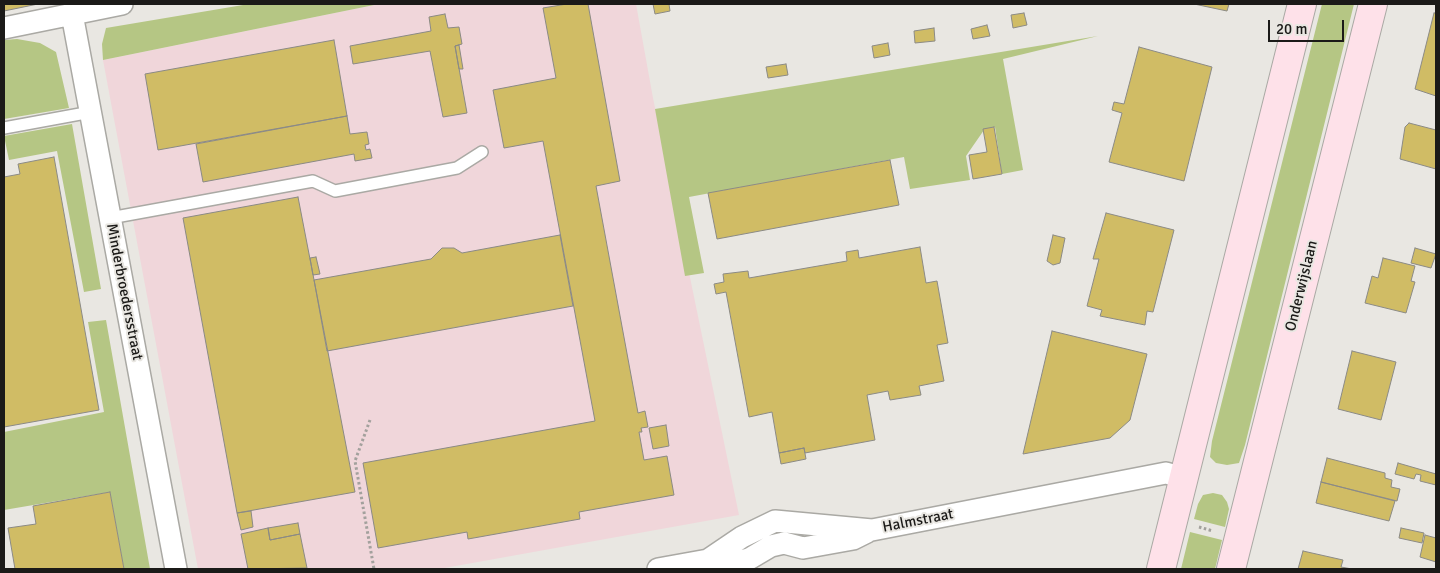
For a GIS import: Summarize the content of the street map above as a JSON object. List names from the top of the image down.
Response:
{
  "streets": {
    "main road": ["Onderwijslaan"],
    "street": ["Minderbroedersstraat", "Halmstraat"]
  },
  "scale_bar": "20 m"
}
